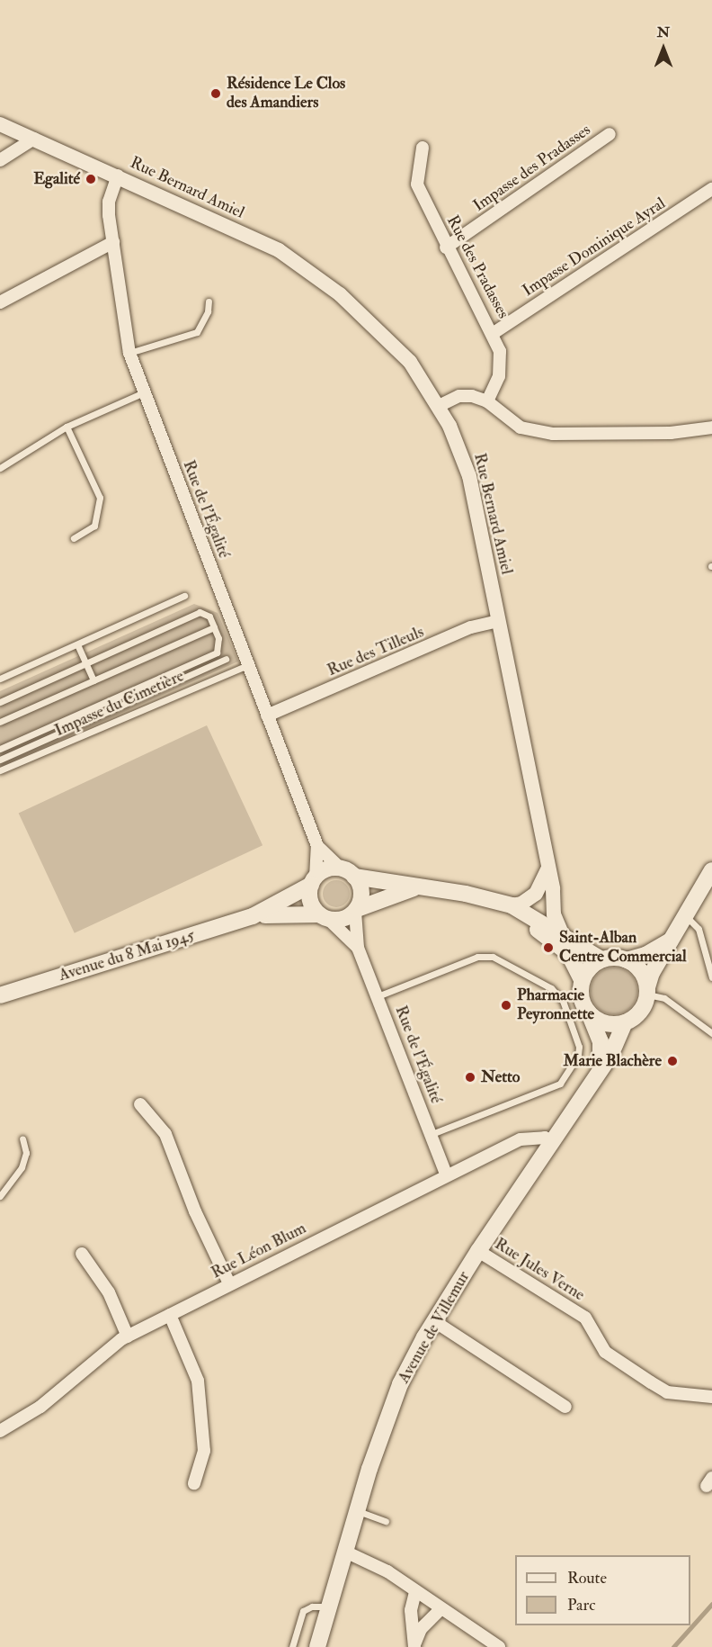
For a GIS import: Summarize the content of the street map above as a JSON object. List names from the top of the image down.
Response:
{
  "streets": {
    "main road": ["Avenue du 8 Mai 1945", "Avenue de Villemur"],
    "street": [
      "Impasse des Pradasses",
      "Rue Bernard Amiel",
      "Impasse Dominique Ayral",
      "Rue des Pradasses",
      "Rue de l'Égalité",
      "Rue des Tilleuls",
      "Rue Léon Blum",
      "Rue Jules Verne"
    ],
    "lane": ["Impasse du Cimetière"]
  },
  "crossings": [
    ["Impasse des Pradasses", "Rue des Pradasses"],
    ["Rue Bernard Amiel", "Rue de l'Égalité"],
    ["Rue Bernard Amiel", "Rue des Tilleuls"],
    ["Impasse Dominique Ayral", "Rue des Pradasses"],
    ["Rue de l'Égalité", "Rue des Tilleuls"],
    ["Rue de l'Égalité", "Impasse du Cimetière"],
    ["Rue de l'Égalité", "Avenue du 8 Mai 1945"],
    ["Rue de l'Égalité", "Rue Léon Blum"],
    ["Rue Léon Blum", "Avenue de Villemur"],
    ["Rue Jules Verne", "Avenue de Villemur"]
  ],
  "places": [
    "Résidence Le Clos des Amandiers",
    "Egalité",
    "Saint-Alban Centre Commercial",
    "Pharmacie Peyronnette",
    "Marie Blachère",
    "Netto"
  ],
  "legend": ["Route", "Parc"],
  "north": "top"
}
